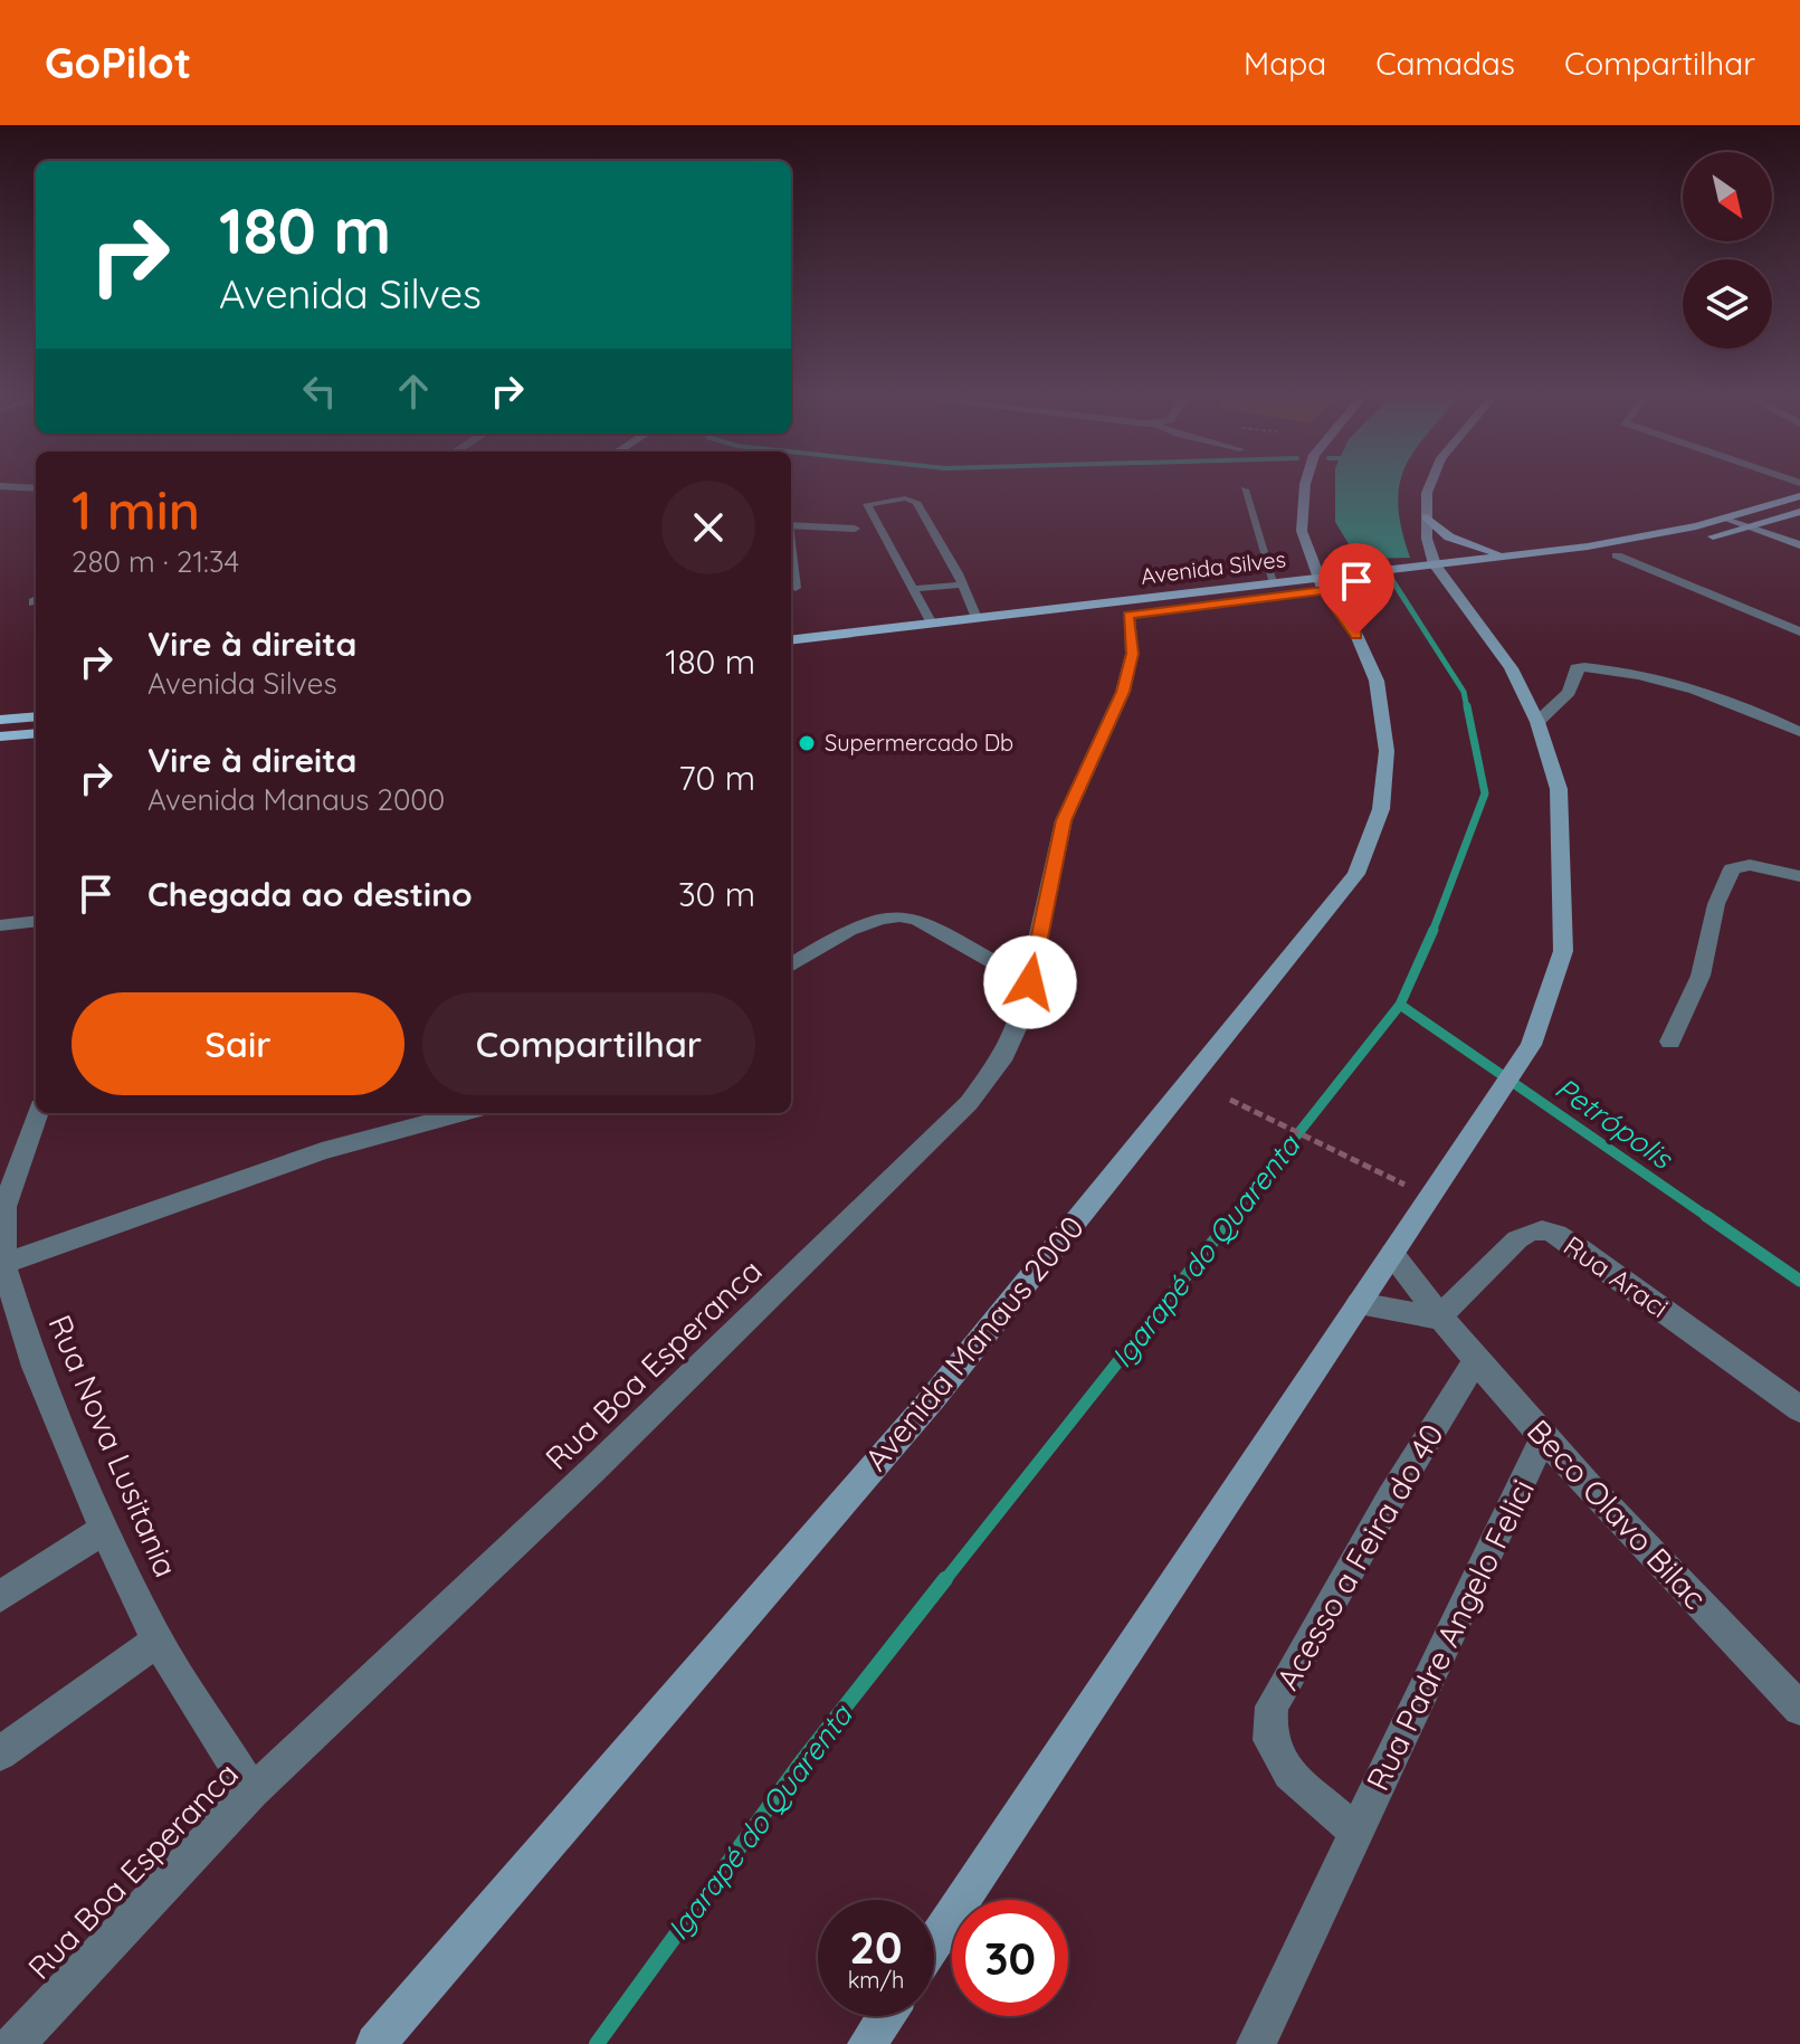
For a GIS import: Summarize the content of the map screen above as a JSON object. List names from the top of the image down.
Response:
{
  "streets": {
    "main road": ["Avenida Silves"],
    "street": [
      "Rua Araci",
      "Avenida Manaus 2000",
      "Rua Boa Esperanca",
      "Rua Nova Lusitania",
      "Beco Olavo Bilac",
      "Acesso a Feira do 40",
      "Rua Padre Angelo Felici"
    ]
  },
  "crossings": [
    ["Avenida Silves", "Avenida Manaus 2000"],
    ["Avenida Silves", "Rua Boa Esperanca"],
    ["Rua Araci", "Beco Olavo Bilac"],
    ["Rua Boa Esperanca", "Rua Nova Lusitania"],
    ["Beco Olavo Bilac", "Acesso a Feira do 40"],
    ["Beco Olavo Bilac", "Rua Padre Angelo Felici"],
    ["Acesso a Feira do 40", "Rua Padre Angelo Felici"]
  ],
  "water": ["Petrópolis", "Igarapé do Quarenta"],
  "places": ["Supermercado Db"],
  "north": "bottom right",
  "page": {
    "header": "GoPilot",
    "nav": ["Mapa", "Camadas", "Compartilhar"],
    "turn": ["180 m", "Avenida Silves"],
    "heading": ["1 min", "280 m · 21:34"],
    "list": [
      {
        "name": "Vire à direita",
        "note": "Avenida Silves",
        "value": "180 m"
      },
      {
        "name": "Vire à direita",
        "note": "Avenida Manaus 2000",
        "value": "70 m"
      },
      {
        "name": "Chegada ao destino",
        "value": "30 m"
      }
    ],
    "buttons": ["Sair", "Compartilhar"],
    "speed": "20 km/h",
    "limit": "30"
  }
}
